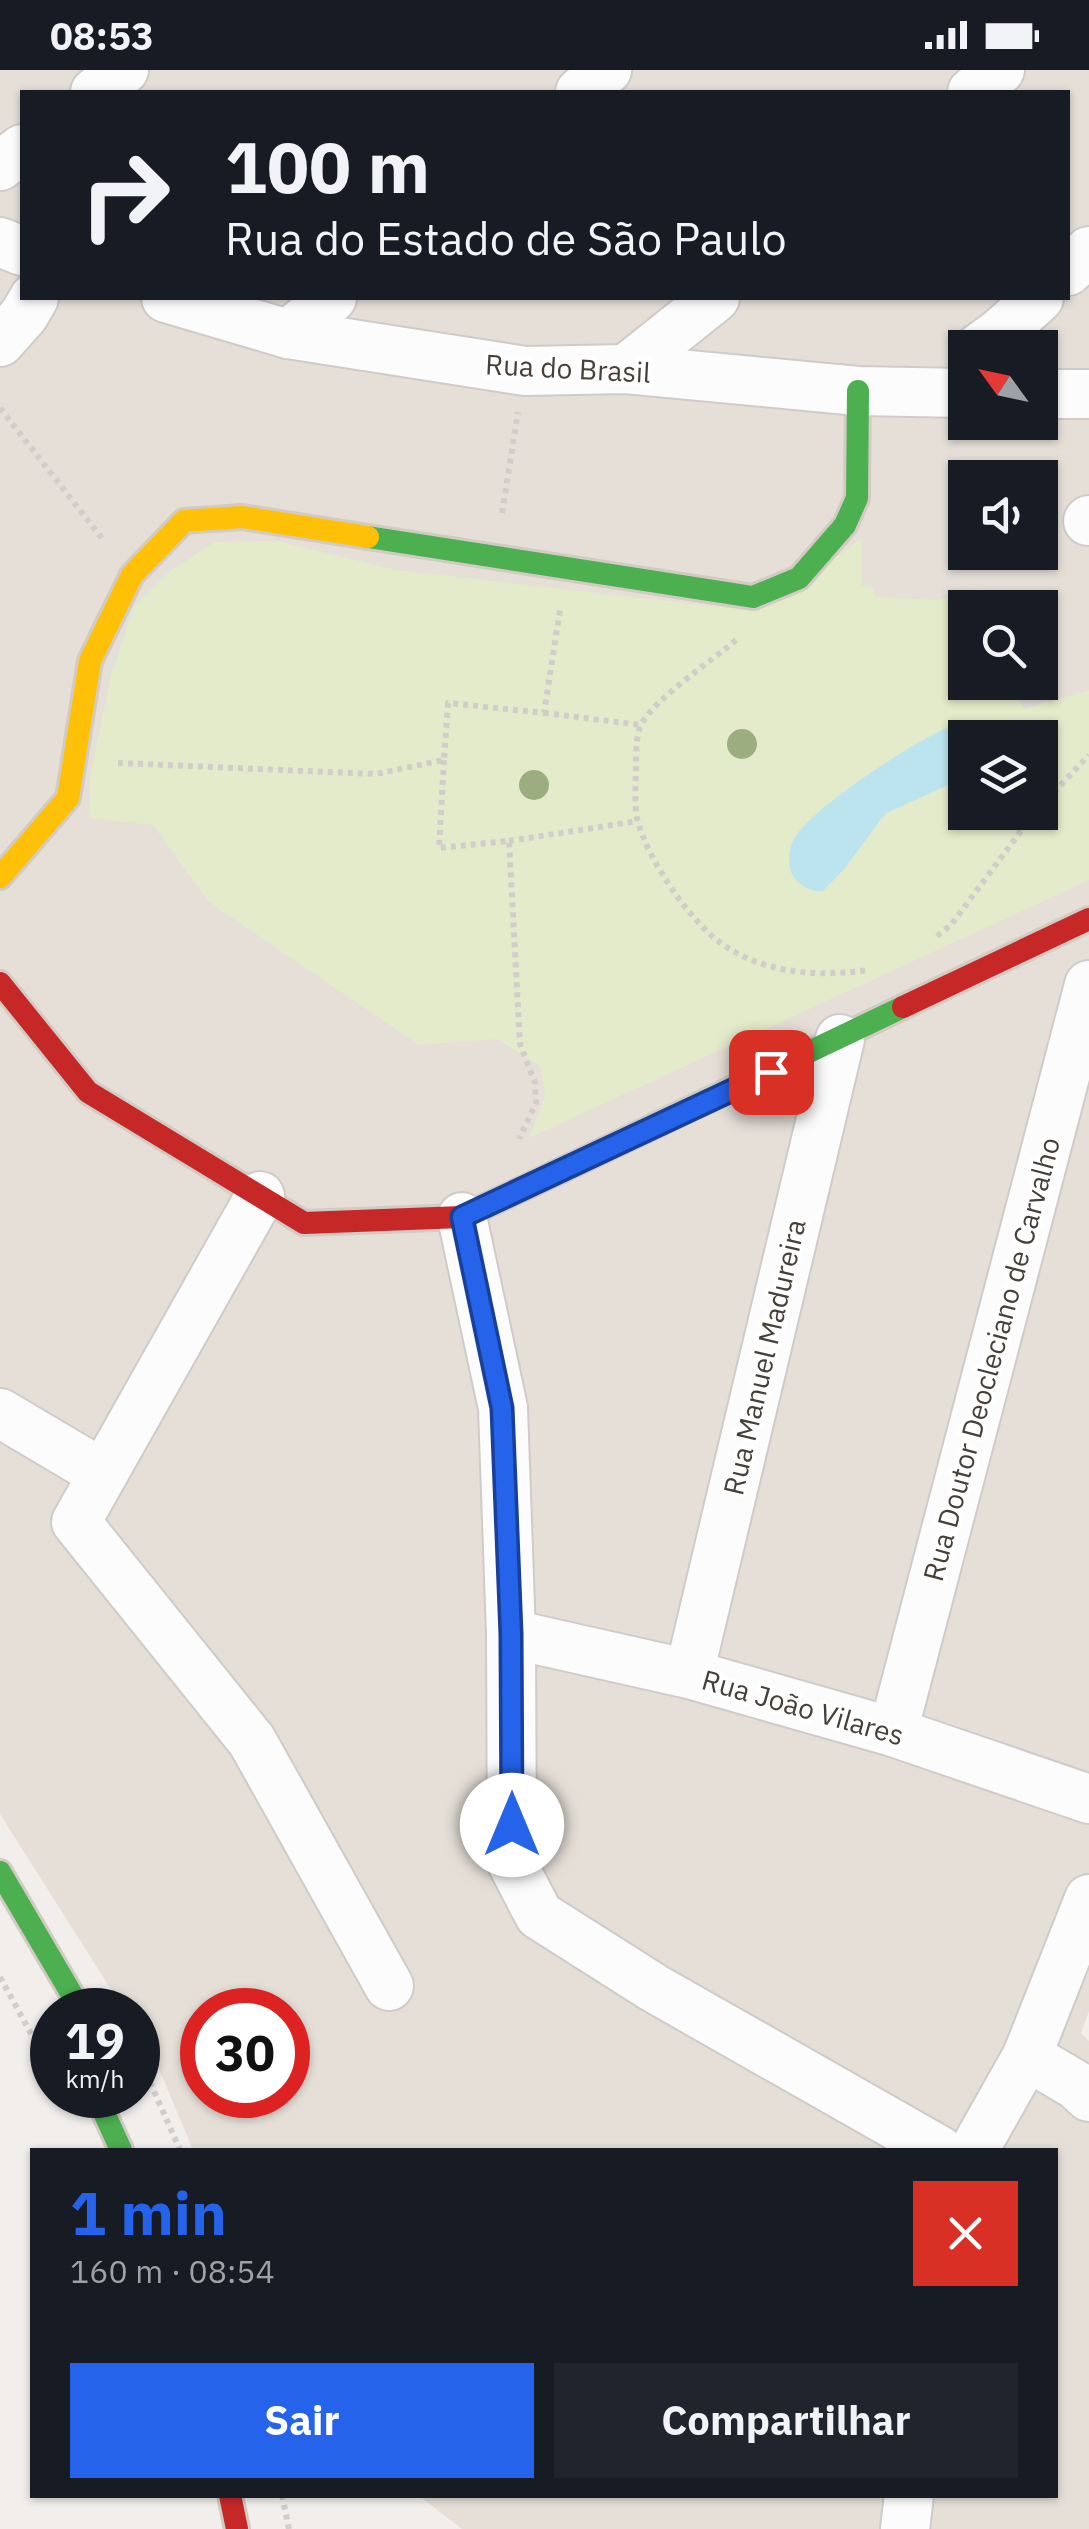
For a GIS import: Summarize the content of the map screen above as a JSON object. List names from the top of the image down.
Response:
{
  "streets": {
    "street": [
      "Rua do Brasil",
      "Rua Manuel Madureira",
      "Rua Doutor Deocleciano de Carvalho",
      "Rua João Vilares"
    ]
  },
  "crossings": [
    ["Rua Manuel Madureira", "Rua João Vilares"],
    ["Rua Doutor Deocleciano de Carvalho", "Rua João Vilares"]
  ],
  "north": "top left",
  "page": {
    "status": "08:53",
    "turn": ["100 m", "Rua do Estado de São Paulo"],
    "speed": "19 km/h",
    "limit": "30",
    "heading": ["1 min", "160 m · 08:54"],
    "buttons": ["Sair", "Compartilhar"]
  }
}
